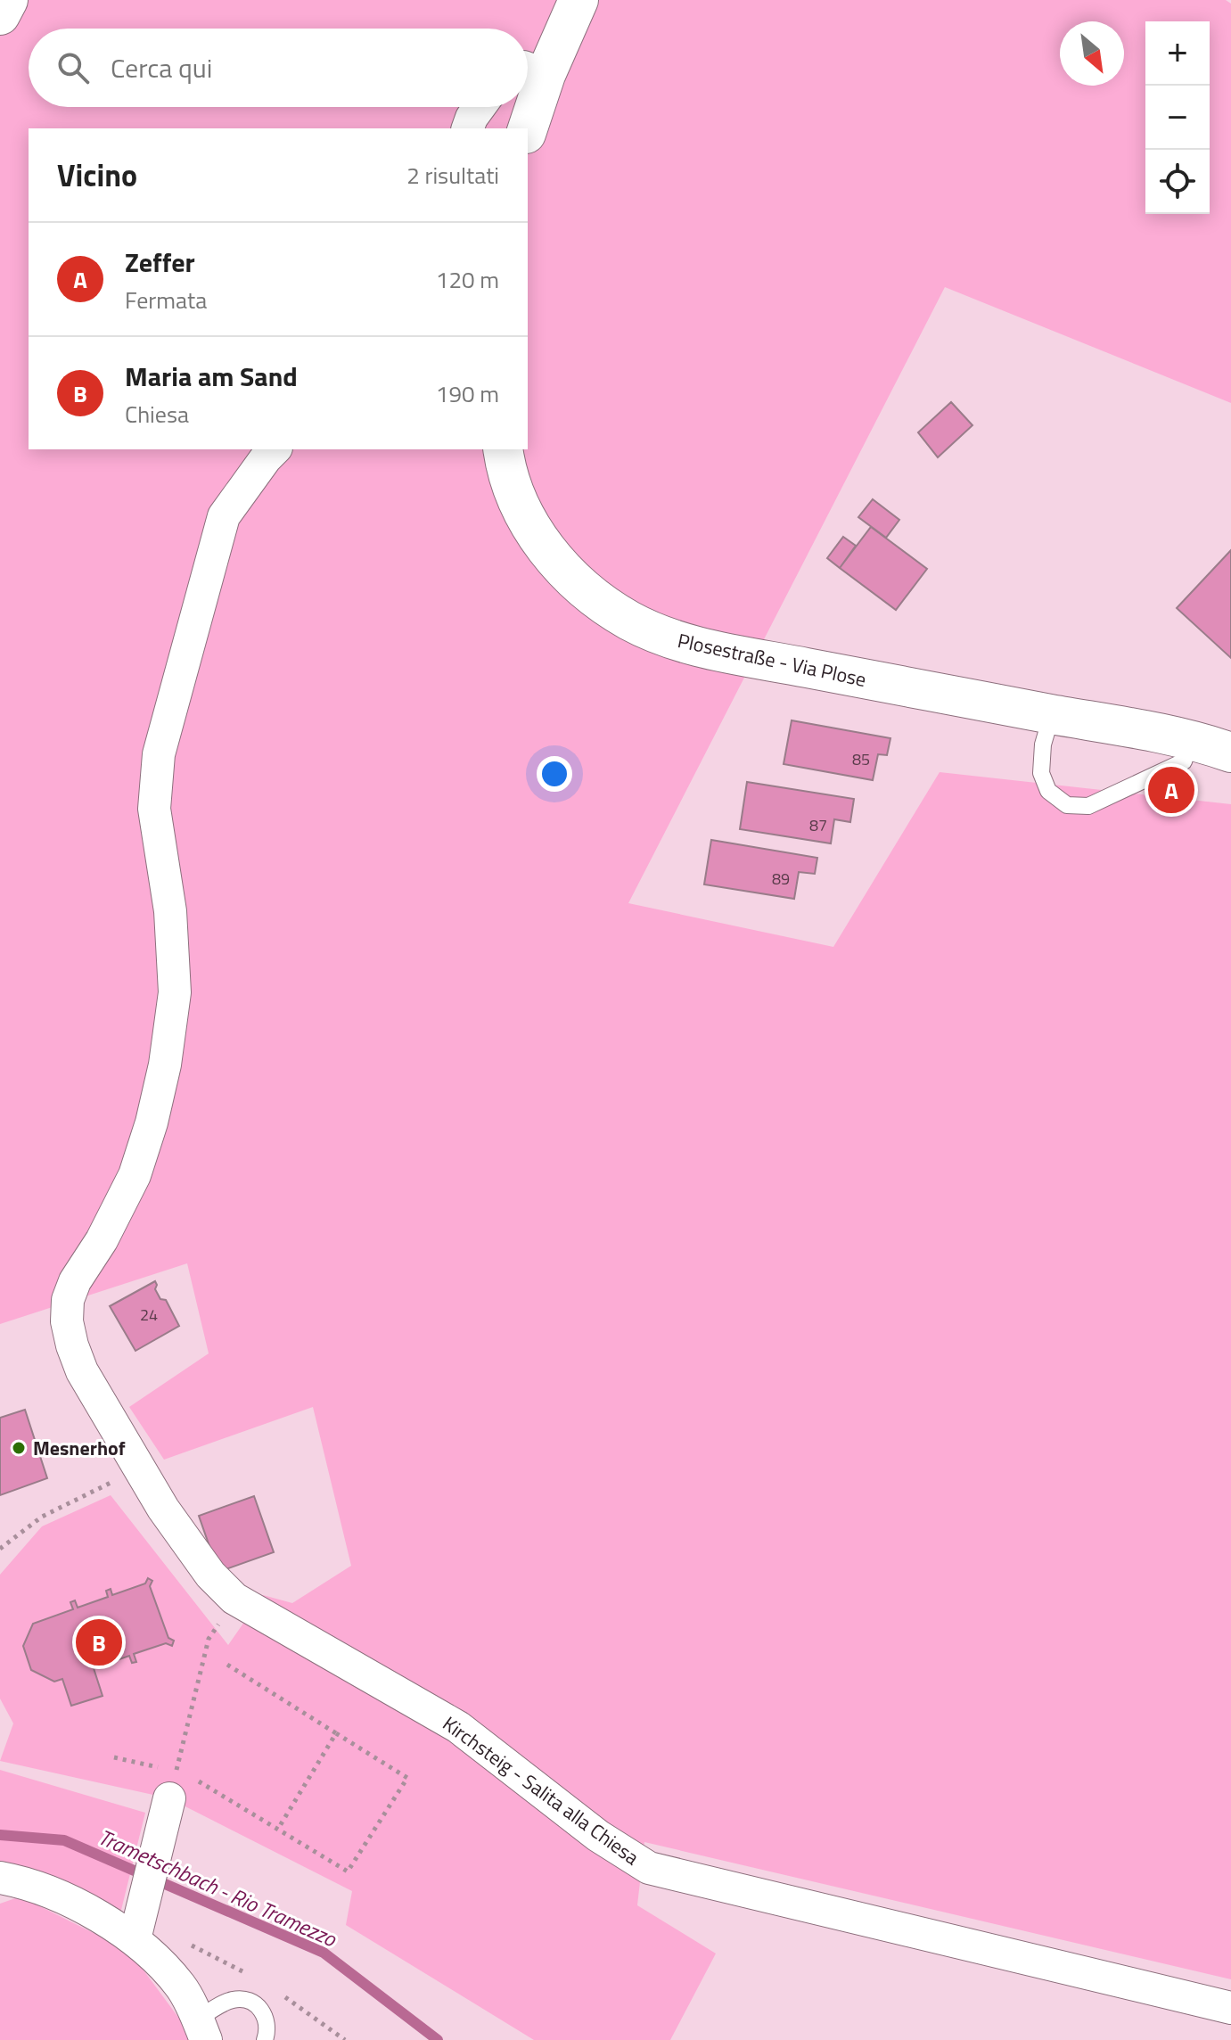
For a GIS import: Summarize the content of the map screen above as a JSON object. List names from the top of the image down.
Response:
{
  "streets": {
    "street": ["Plosestraße - Via Plose", "Kirchsteig - Salita alla Chiesa"]
  },
  "water": ["Trametschbach - Rio Tramezzo"],
  "places": ["Mesnerhof"],
  "house_numbers": [
    "85",
    "87",
    "89",
    "24"
  ],
  "north": "bottom right",
  "page": {
    "map_buttons": ["+", "−"],
    "search": "Cerca qui",
    "heading": ["Vicino", "2 risultati"],
    "list": [
      {
        "mark": "A",
        "name": "Zeffer",
        "note": "Fermata",
        "value": "120 m"
      },
      {
        "mark": "B",
        "name": "Maria am Sand",
        "note": "Chiesa",
        "value": "190 m"
      }
    ],
    "pins": ["A", "B"]
  }
}
